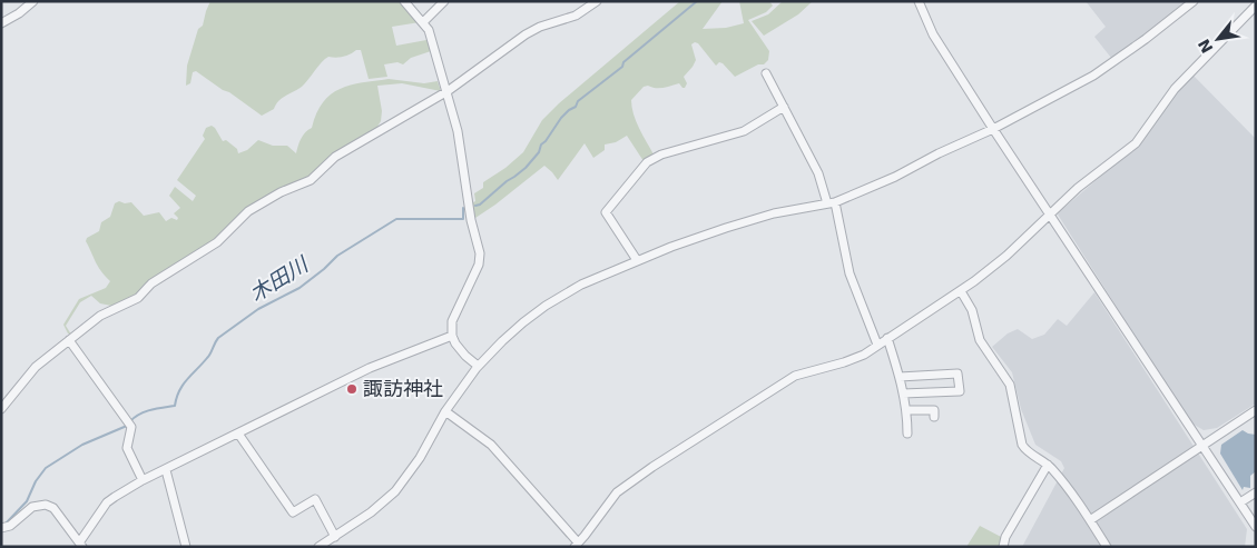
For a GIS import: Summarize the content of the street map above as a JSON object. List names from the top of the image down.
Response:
{
  "water": ["木田川"],
  "places": ["諏訪神社"],
  "north": "bottom left"
}
